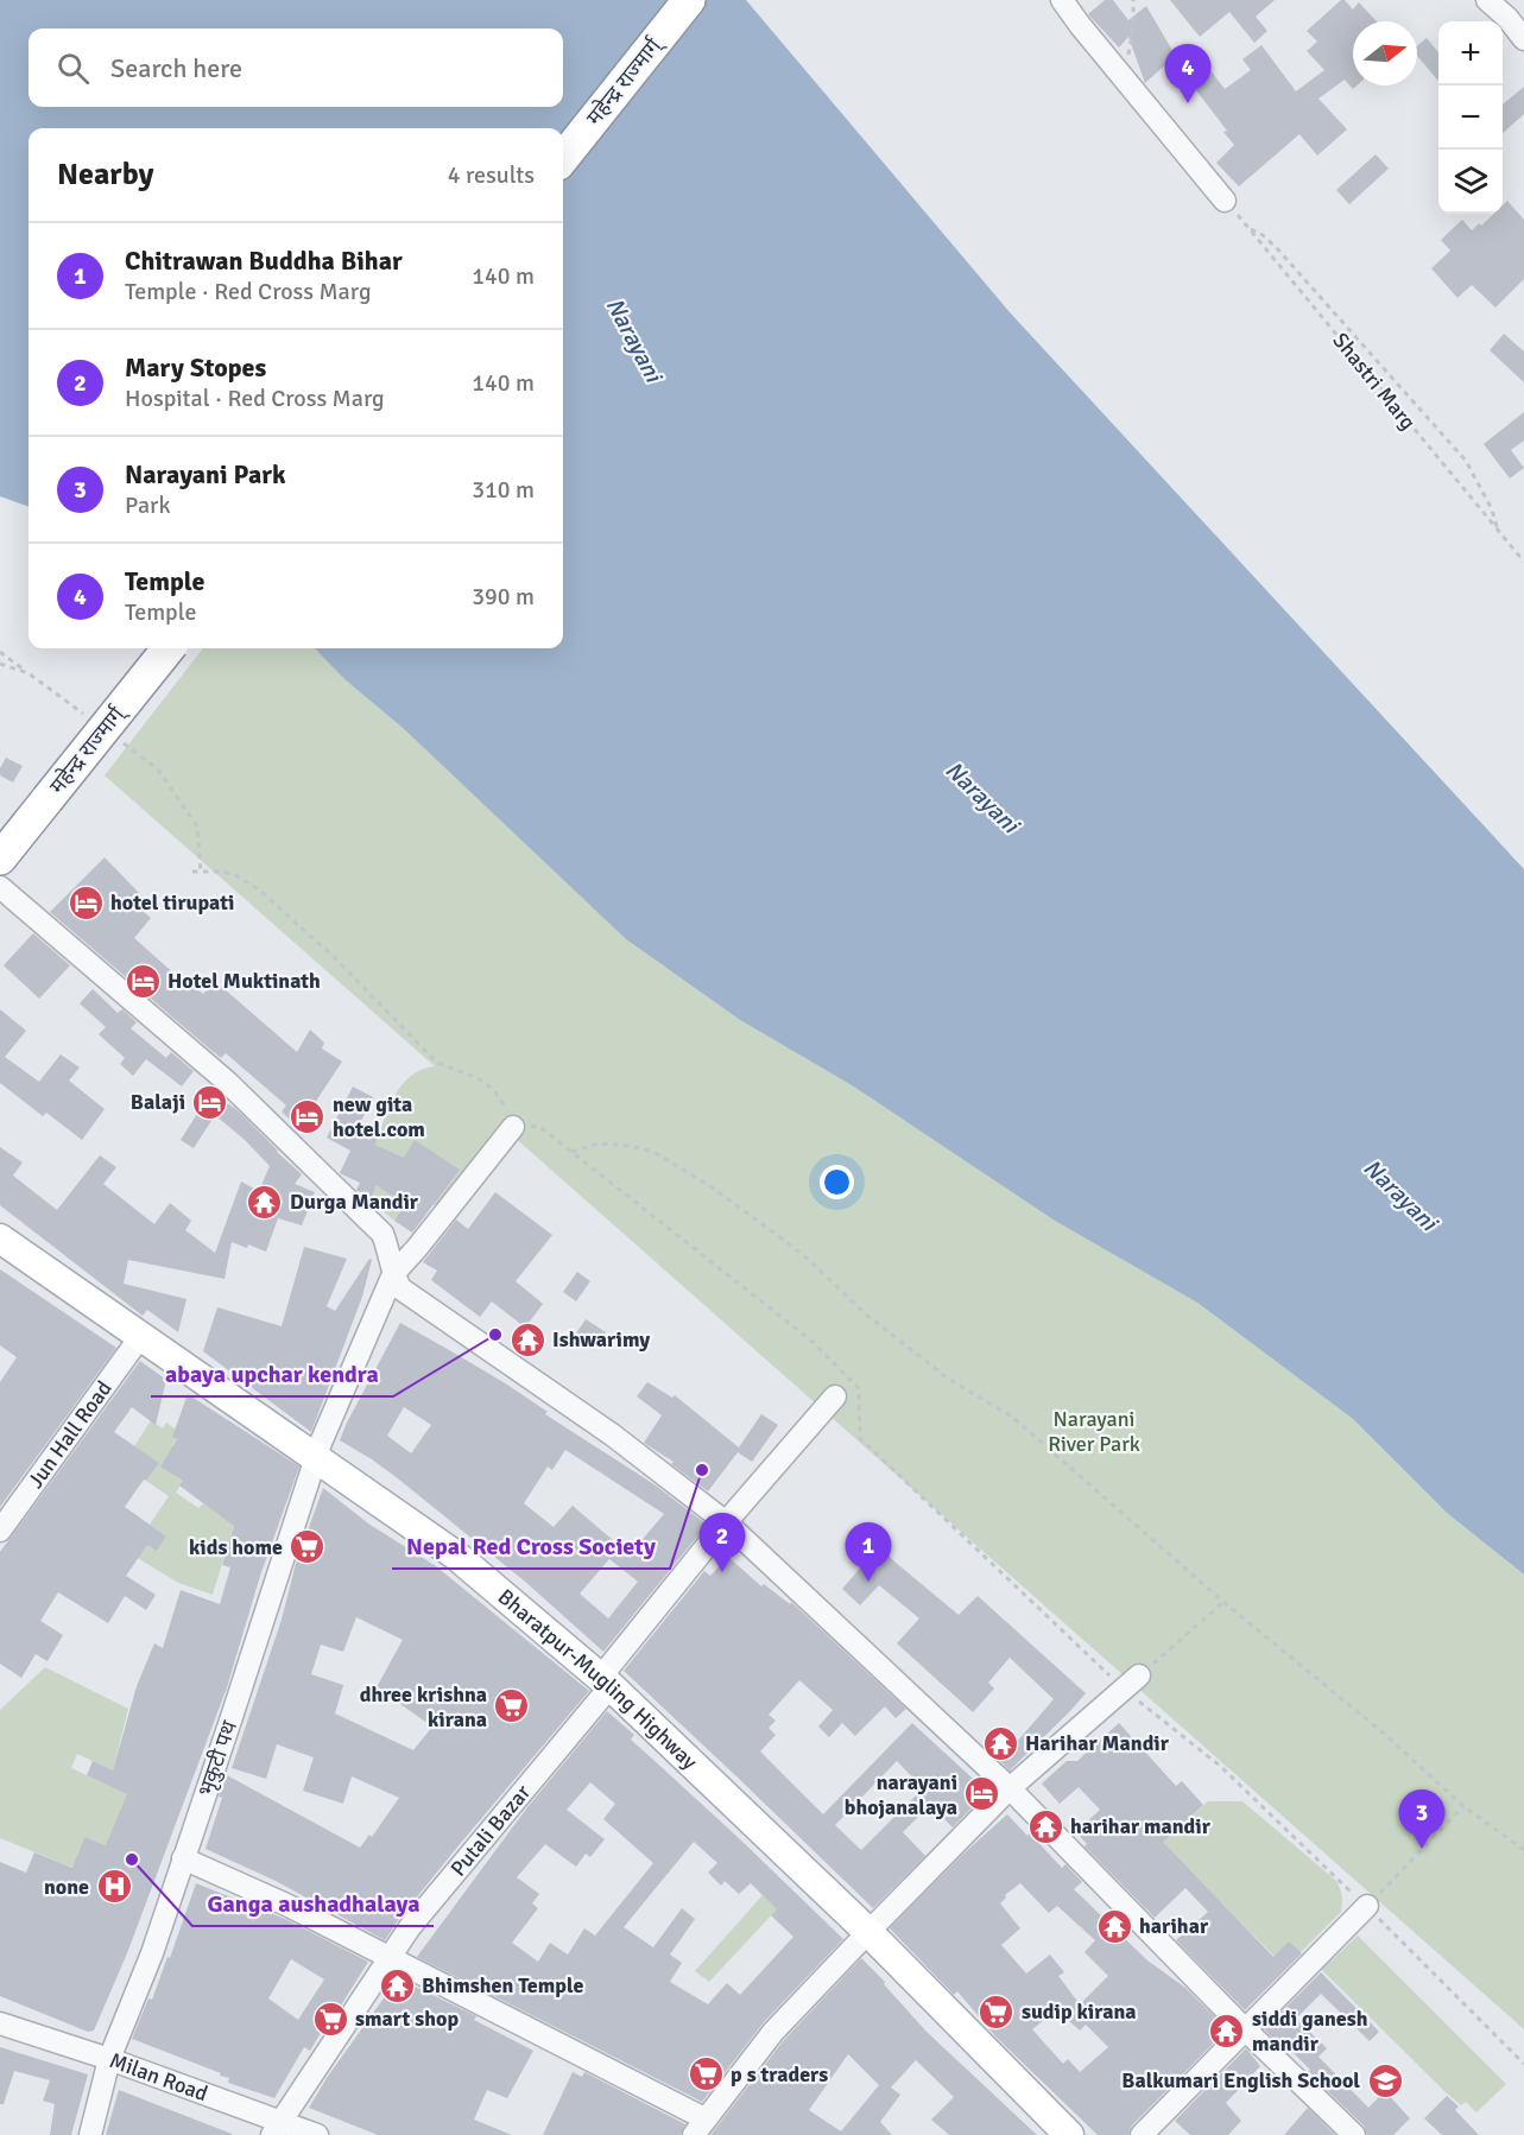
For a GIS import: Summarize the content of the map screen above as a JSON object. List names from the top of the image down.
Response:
{
  "streets": {
    "highway": ["महेन्द्र राज्मार्ग्"],
    "main road": ["Bharatpur-Mugling Highway"],
    "street": [
      "Jun Hall Road",
      "भृकुटी पथ",
      "Putali Bazar",
      "Milan Road"
    ],
    "path": ["Shastri Marg"]
  },
  "crossings": [
    ["Jun Hall Road", "Bharatpur-Mugling Highway"],
    ["Bharatpur-Mugling Highway", "भृकुटी पथ"],
    ["Bharatpur-Mugling Highway", "Putali Bazar"],
    ["भृकुटी पथ", "Milan Road"],
    ["Putali Bazar", "Milan Road"]
  ],
  "water": ["Narayani"],
  "parks": ["Narayani River Park"],
  "places": {
    "hotel": [
      "hotel tirupati",
      "Hotel Muktinath",
      "Balaji",
      "new gita hotel.com",
      "narayani bhojanalaya"
    ],
    "temple": [
      "Durga Mandir",
      "Ishwarimy",
      "Harihar Mandir",
      "harihar mandir",
      "harihar",
      "Bhimshen Temple",
      "siddi ganesh mandir"
    ],
    "other": ["abaya upchar kendra", "Nepal Red Cross Society", "Ganga aushadhalaya"],
    "supermarket": [
      "kids home",
      "dhree krishna kirana",
      "sudip kirana",
      "smart shop",
      "p s traders"
    ],
    "hospital": ["none"],
    "school or university": ["Balkumari English School"]
  },
  "north": "right",
  "page": {
    "map_buttons": ["+", "−"],
    "search": "Search here",
    "pins": [
      "4",
      "2",
      "1",
      "3"
    ],
    "heading": ["Nearby", "4 results"],
    "list": [
      {
        "mark": "1",
        "name": "Chitrawan Buddha Bihar",
        "note": "Temple · Red Cross Marg",
        "value": "140 m"
      },
      {
        "mark": "2",
        "name": "Mary Stopes",
        "note": "Hospital · Red Cross Marg",
        "value": "140 m"
      },
      {
        "mark": "3",
        "name": "Narayani Park",
        "note": "Park",
        "value": "310 m"
      },
      {
        "mark": "4",
        "name": "Temple",
        "note": "Temple",
        "value": "390 m"
      }
    ]
  }
}
